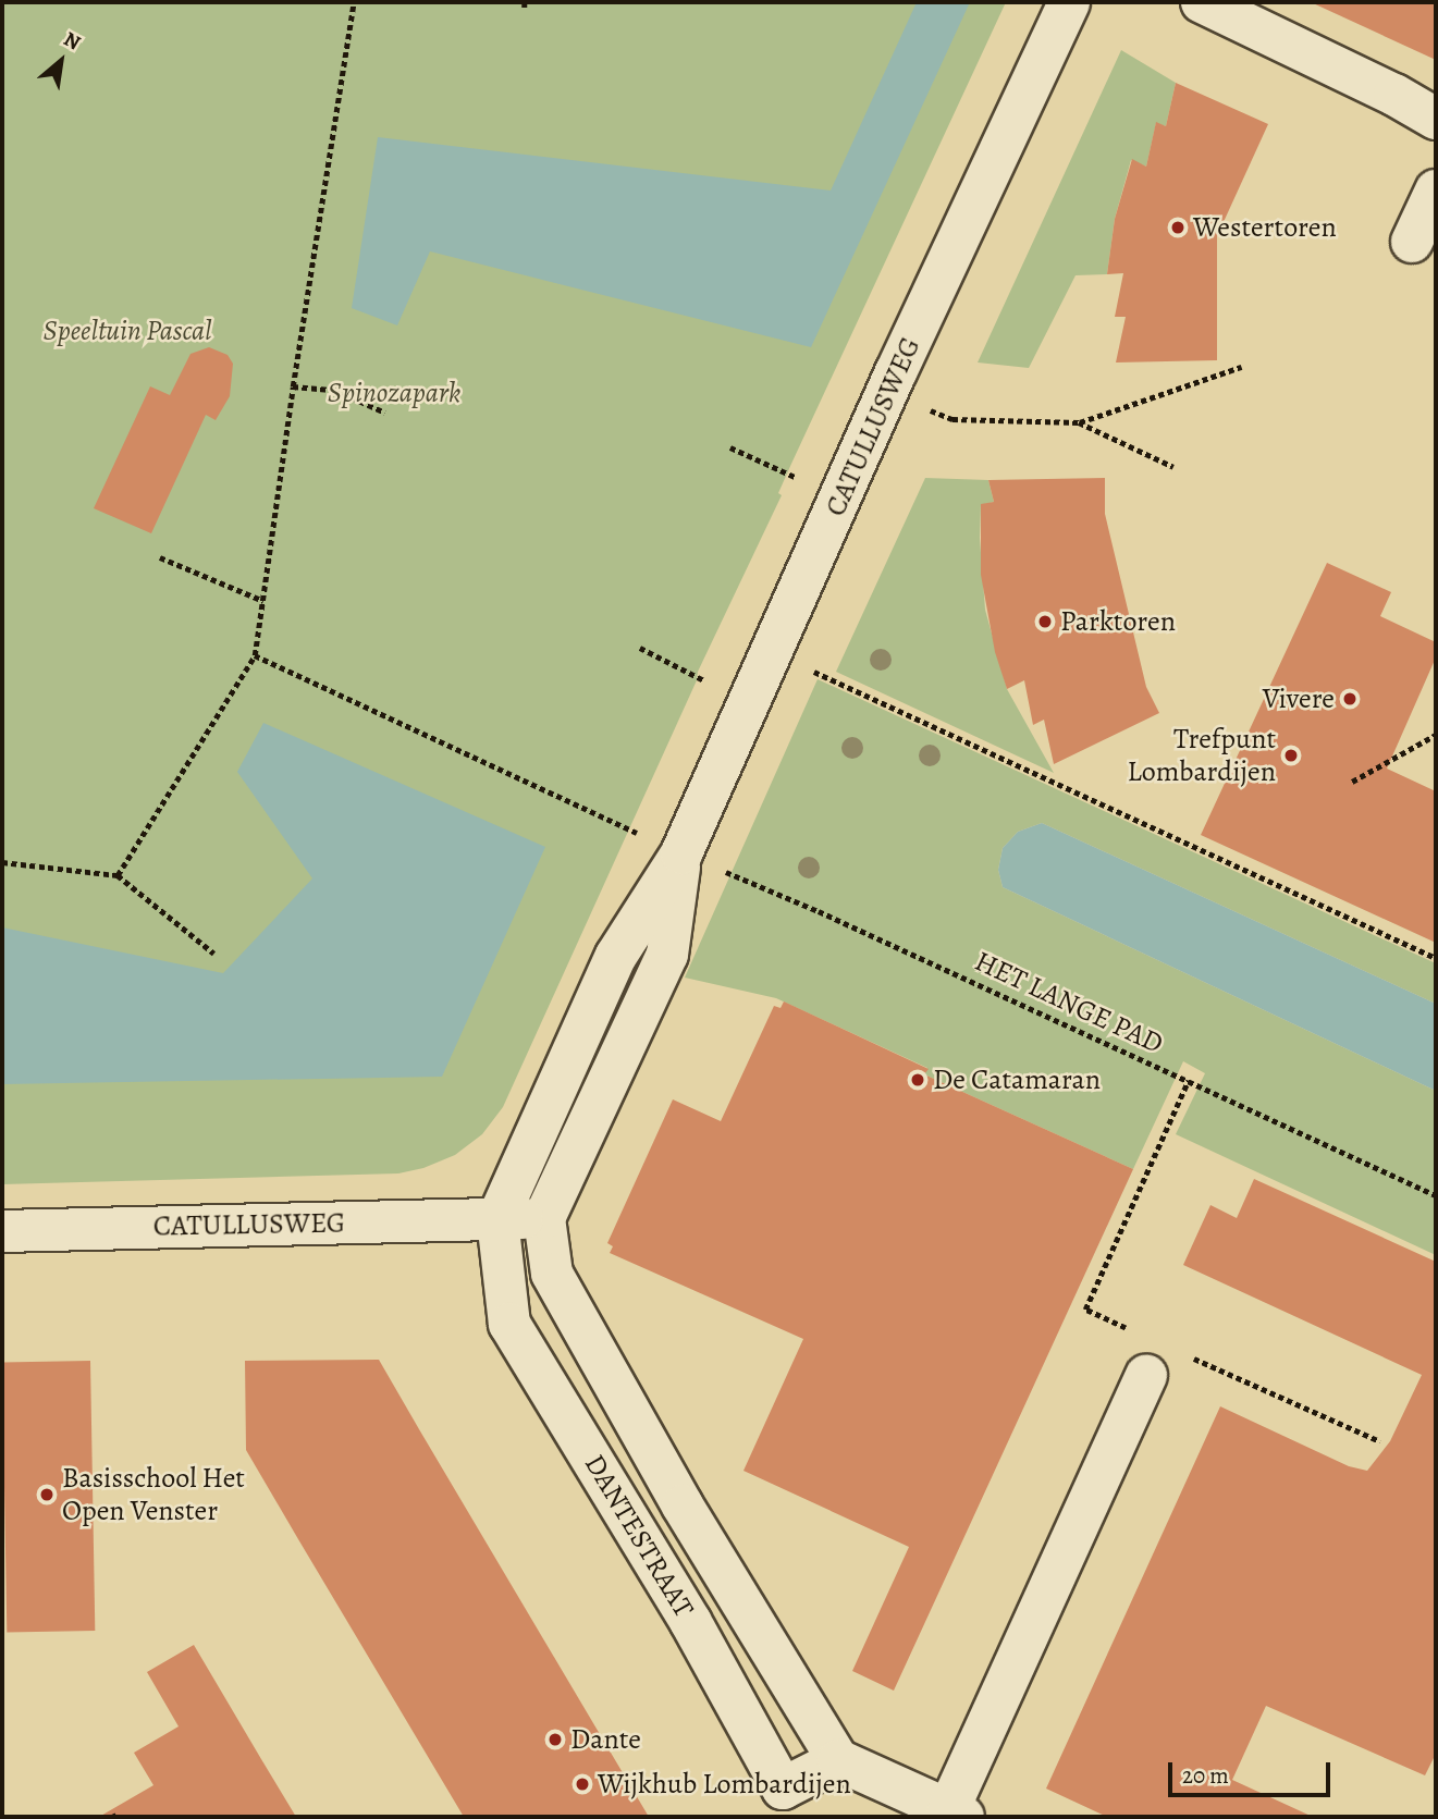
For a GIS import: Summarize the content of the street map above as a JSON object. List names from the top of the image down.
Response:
{
  "streets": {
    "street": ["CATULLUSWEG", "DANTESTRAAT"],
    "path": ["HET LANGE PAD"]
  },
  "crossings": [
    ["CATULLUSWEG", "HET LANGE PAD"],
    ["CATULLUSWEG", "DANTESTRAAT"]
  ],
  "parks": ["Speeltuin Pascal", "Spinozapark"],
  "places": [
    "Westertoren",
    "Parktoren",
    "Vivere",
    "Trefpunt Lombardijen",
    "De Catamaran",
    "Basisschool Het Open Venster",
    "Dante",
    "Wijkhub Lombardijen"
  ],
  "scale_bar": "20 m",
  "north": "top right"
}
